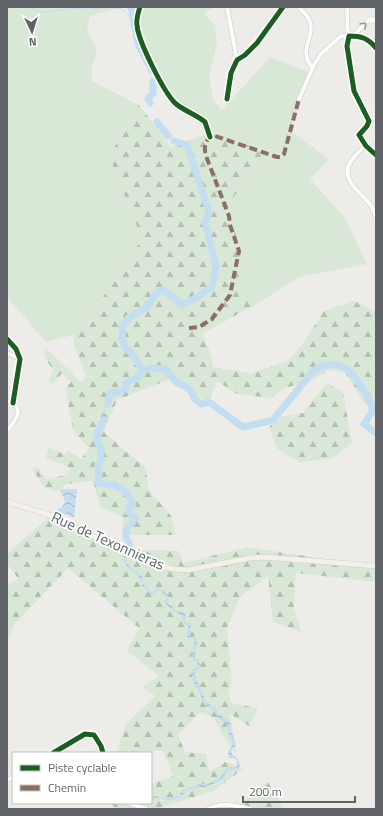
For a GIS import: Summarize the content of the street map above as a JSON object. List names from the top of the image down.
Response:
{
  "streets": {
    "main road": ["Rue de Texonnieras"]
  },
  "legend": ["Piste cyclable", "Chemin"],
  "scale_bar": "200 m",
  "north": "bottom"
}
